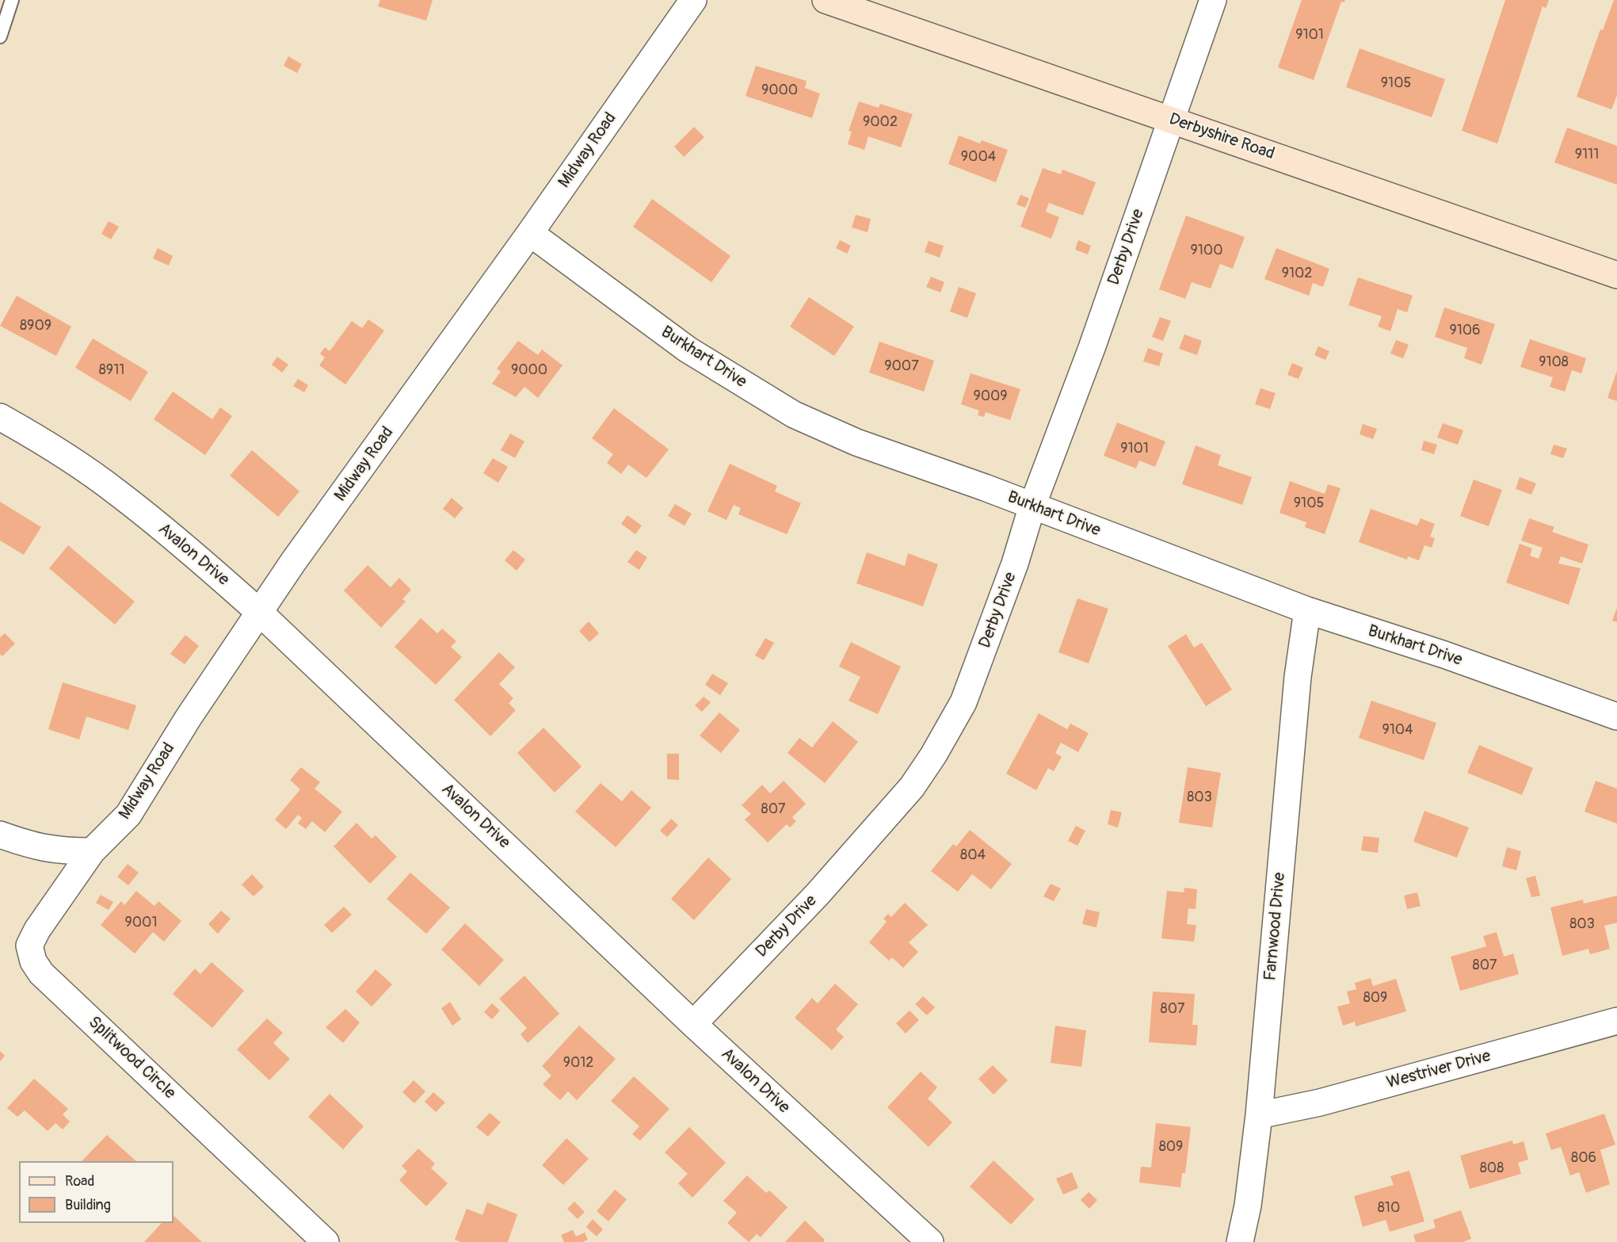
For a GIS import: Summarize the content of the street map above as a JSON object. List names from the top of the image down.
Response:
{
  "streets": {
    "street": [
      "Derbyshire Road",
      "Midway Road",
      "Derby Drive",
      "Burkhart Drive",
      "Avalon Drive",
      "Farnwood Drive",
      "Splitwood Circle",
      "Westriver Drive"
    ]
  },
  "crossings": [
    ["Derbyshire Road", "Derby Drive"],
    ["Midway Road", "Burkhart Drive"],
    ["Midway Road", "Avalon Drive"],
    ["Midway Road", "Splitwood Circle"],
    ["Derby Drive", "Burkhart Drive"],
    ["Derby Drive", "Avalon Drive"],
    ["Burkhart Drive", "Farnwood Drive"],
    ["Farnwood Drive", "Westriver Drive"]
  ],
  "house_numbers": [
    "9101",
    "9105",
    "9000",
    "9002",
    "9111",
    "9004",
    "9100",
    "9102",
    "8909",
    "9106",
    "9108",
    "9007",
    "8911",
    "9000",
    "9009",
    "9101",
    "9105",
    "9104",
    "803",
    "807",
    "804",
    "9001",
    "803",
    "807",
    "809",
    "807",
    "9012",
    "809",
    "806",
    "808",
    "810"
  ],
  "legend": ["Road", "Building"]
}
